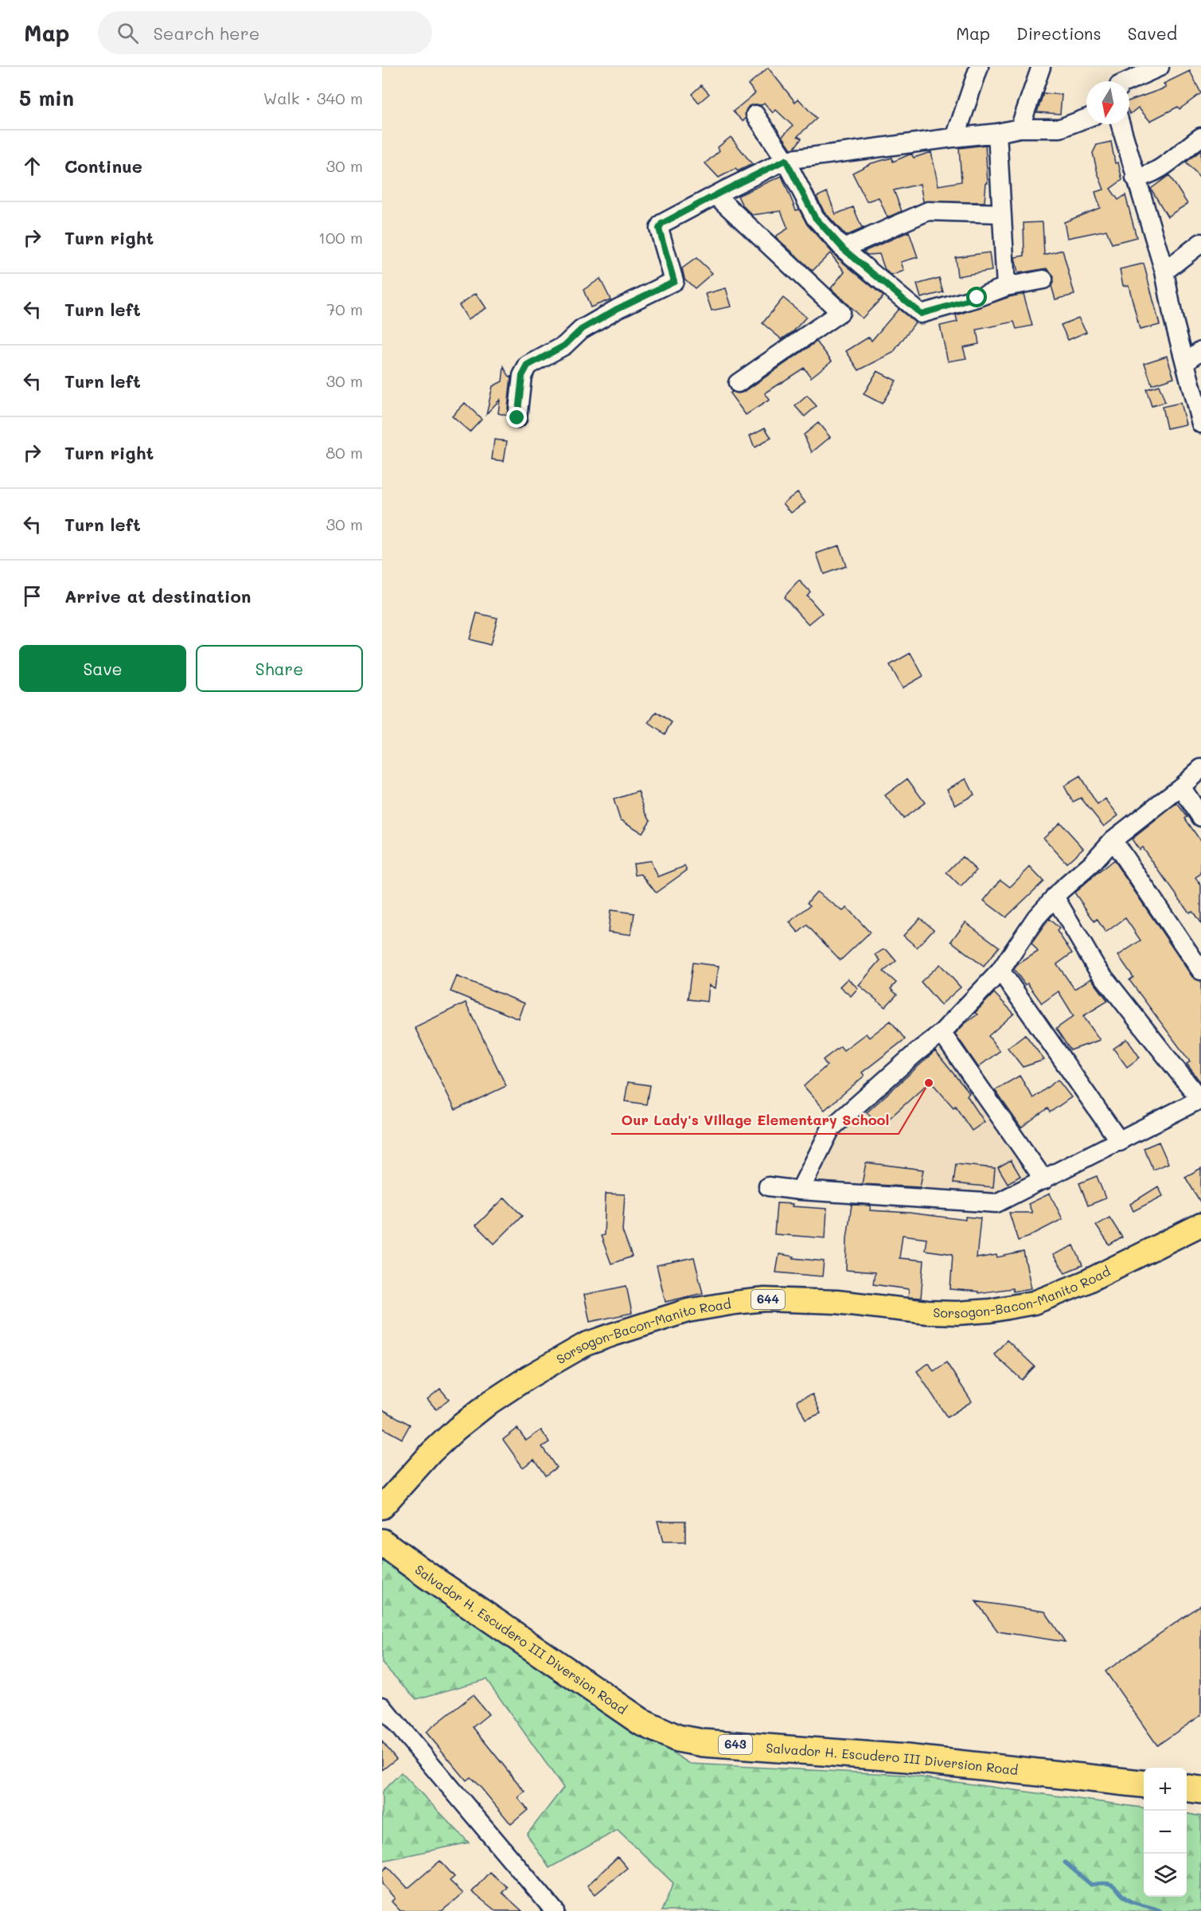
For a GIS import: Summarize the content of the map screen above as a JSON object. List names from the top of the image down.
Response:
{
  "streets": {
    "highway": ["Salvador H. Escudero III Diversion Road", "643"],
    "main road": ["Sorsogon-Bacon-Manito Road", "644"]
  },
  "places": ["Our Lady's Village Elementary School"],
  "north": "bottom",
  "page": {
    "header": "Map",
    "search": "Search here",
    "nav": ["Map", "Directions", "Saved"],
    "heading": ["5 min", "Walk · 340 m"],
    "list": [
      ["Continue", "30 m"],
      ["Turn right", "100 m"],
      ["Turn left", "70 m"],
      ["Turn left", "30 m"],
      ["Turn right", "80 m"],
      ["Turn left", "30 m"],
      "Arrive at destination"
    ],
    "buttons": ["Save", "Share"],
    "map_buttons": ["+", "−"]
  }
}
